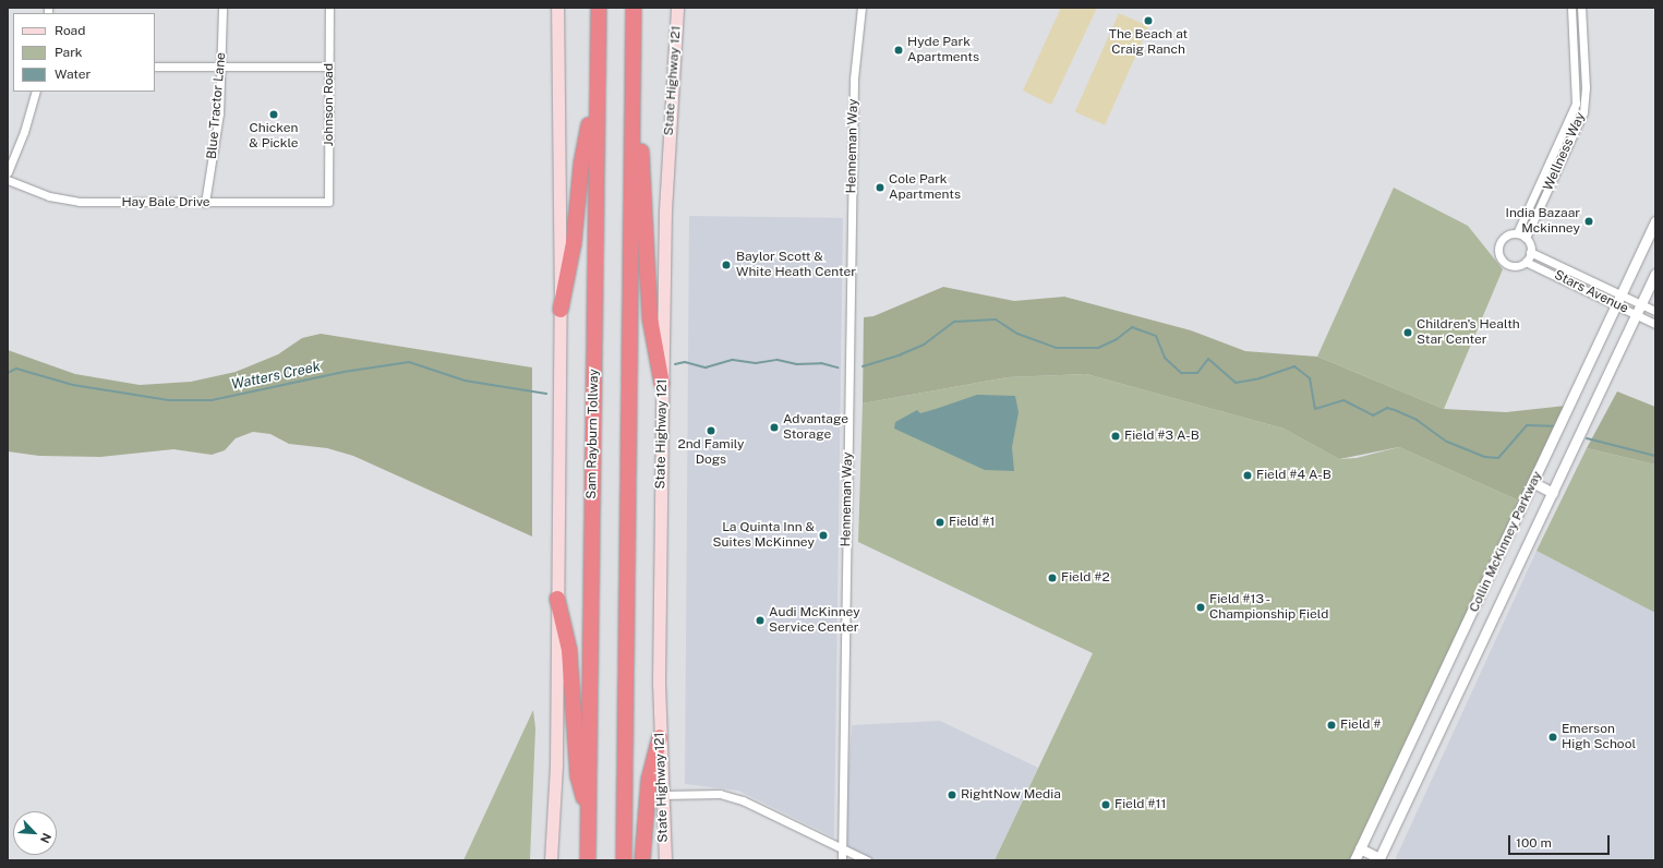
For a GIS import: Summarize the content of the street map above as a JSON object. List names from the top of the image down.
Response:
{
  "streets": {
    "highway": ["Sam Rayburn Tollway"],
    "main road": ["State Highway 121"],
    "street": [
      "Johnson Road",
      "Blue Tractor Lane",
      "Henneman Way",
      "Wellness Way",
      "Hay Bale Drive",
      "Stars Avenue",
      "Collin McKinney Parkway"
    ]
  },
  "crossings": [
    ["Johnson Road", "Hay Bale Drive"],
    ["Blue Tractor Lane", "Hay Bale Drive"],
    ["Wellness Way", "Stars Avenue"],
    ["Stars Avenue", "Collin McKinney Parkway"]
  ],
  "water": ["Watters Creek"],
  "places": [
    "The Beach at Craig Ranch",
    "Hyde Park Apartments",
    "Chicken & Pickle",
    "Cole Park Apartments",
    "India Bazaar Mckinney",
    "Baylor Scott & White Heath Center",
    "Children's Health Star Center",
    "Advantage Storage",
    "2nd Family Dogs",
    "Field #3 A-B",
    "Field #4 A-B",
    "Field #1",
    "La Quinta Inn & Suites McKinney",
    "Field #2",
    "Field #13 - Championship Field",
    "Audi McKinney Service Center",
    "Field #",
    "Emerson High School",
    "RightNow Media",
    "Field #11"
  ],
  "legend": ["Road", "Park", "Water"],
  "scale_bar": "100 m",
  "north": "bottom right"
}
